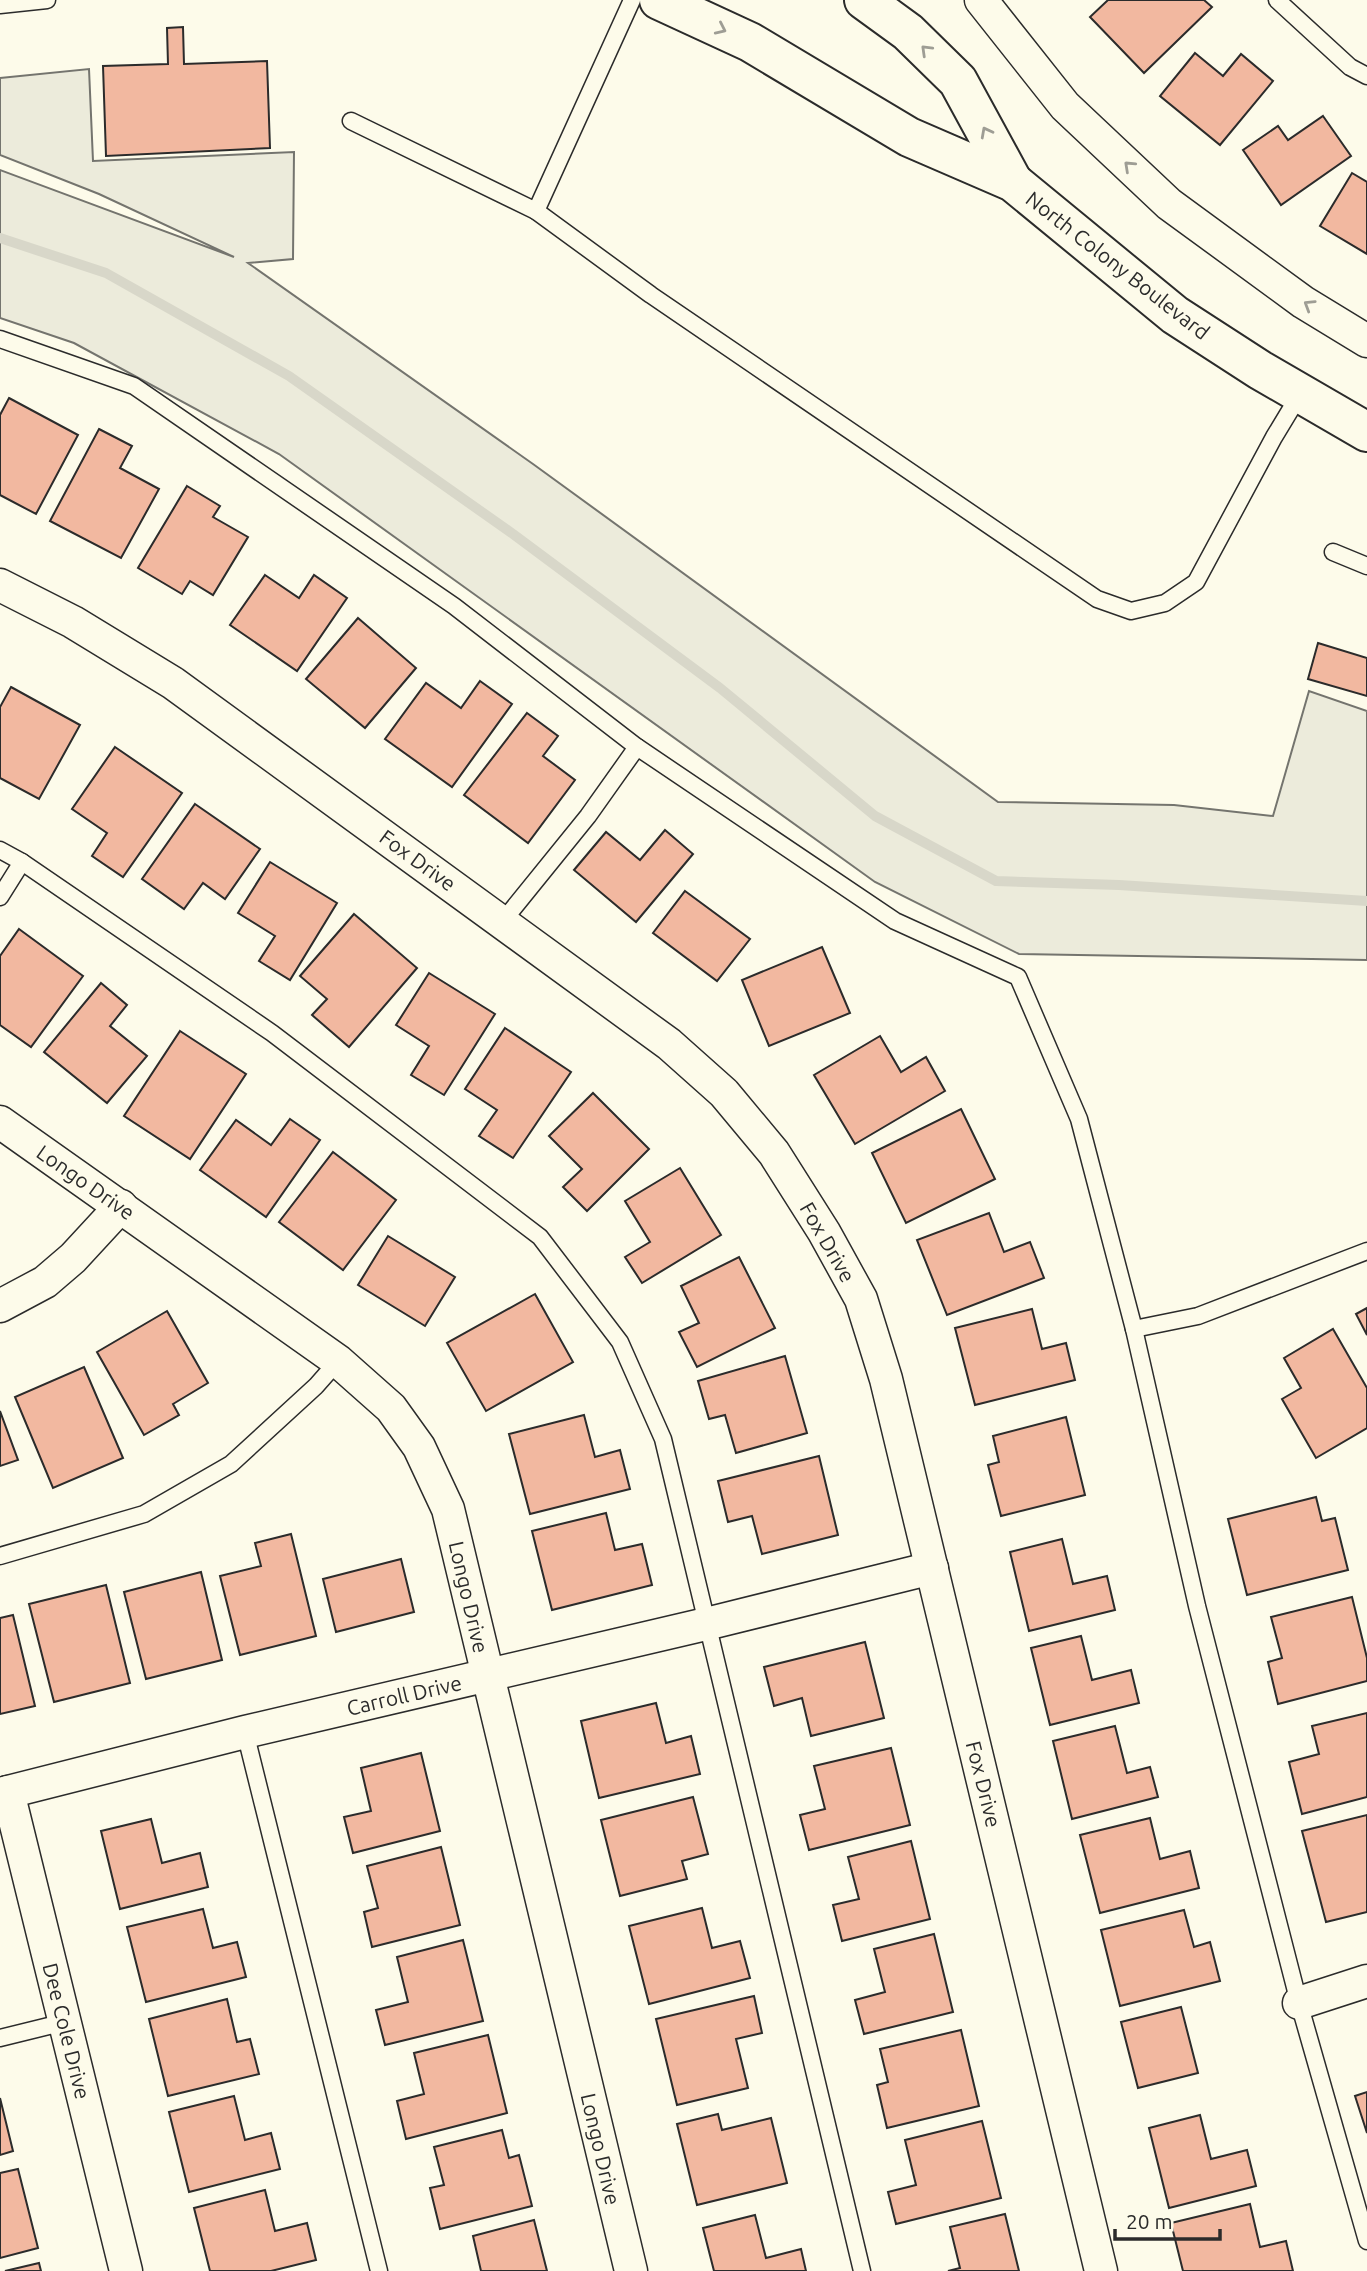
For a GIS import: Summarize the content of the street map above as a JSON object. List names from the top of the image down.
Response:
{
  "streets": {
    "street": [
      "North Colony Boulevard",
      "Fox Drive",
      "Longo Drive",
      "Carroll Drive",
      "Dee Cole Drive"
    ]
  },
  "crossings": [
    ["Fox Drive", "Carroll Drive"],
    ["Longo Drive", "Carroll Drive"],
    ["Carroll Drive", "Dee Cole Drive"]
  ],
  "scale_bar": "20 m"
}
